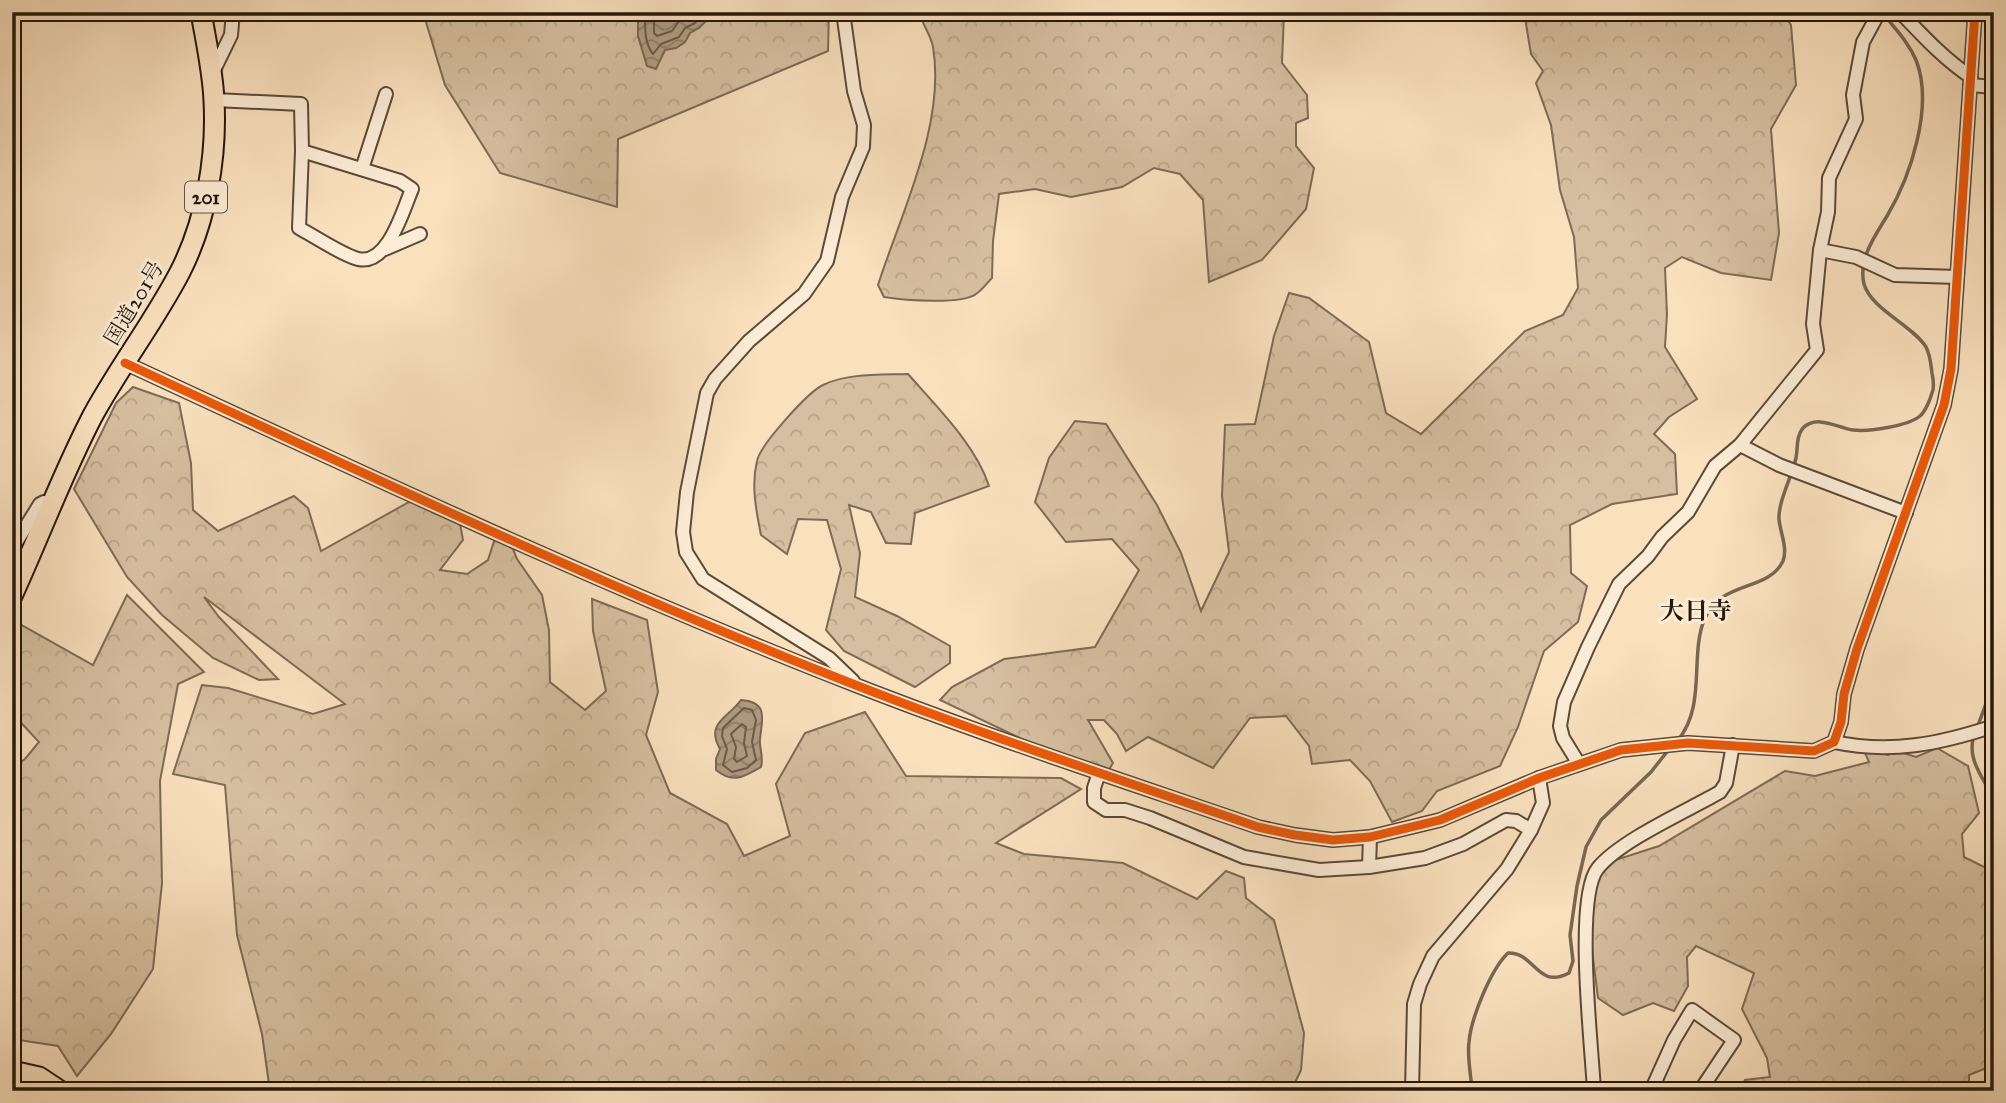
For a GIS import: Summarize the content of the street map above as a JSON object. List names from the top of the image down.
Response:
{
  "streets": {
    "highway": ["201", "国道201号"]
  },
  "districts": ["大日寺"]
}
